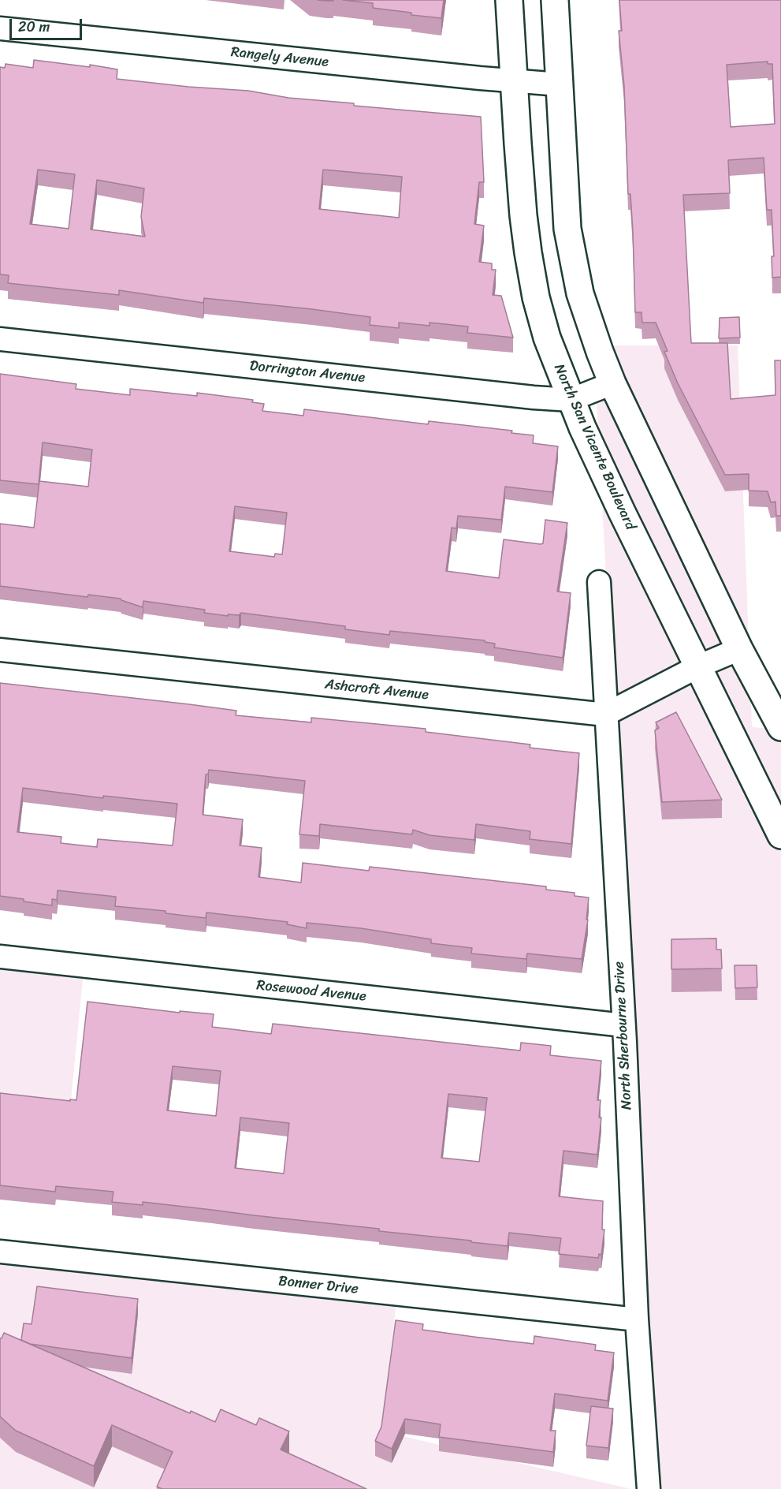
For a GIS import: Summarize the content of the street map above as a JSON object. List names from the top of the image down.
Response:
{
  "streets": {
    "main road": ["North San Vicente Boulevard"],
    "street": [
      "Rangely Avenue",
      "Dorrington Avenue",
      "Ashcroft Avenue",
      "Rosewood Avenue",
      "North Sherbourne Drive",
      "Bonner Drive"
    ]
  },
  "crossings": [
    ["Rangely Avenue", "North San Vicente Boulevard"],
    ["Dorrington Avenue", "North San Vicente Boulevard"],
    ["Ashcroft Avenue", "North Sherbourne Drive"],
    ["Rosewood Avenue", "North Sherbourne Drive"],
    ["North Sherbourne Drive", "Bonner Drive"]
  ],
  "scale_bar": "20 m"
}
